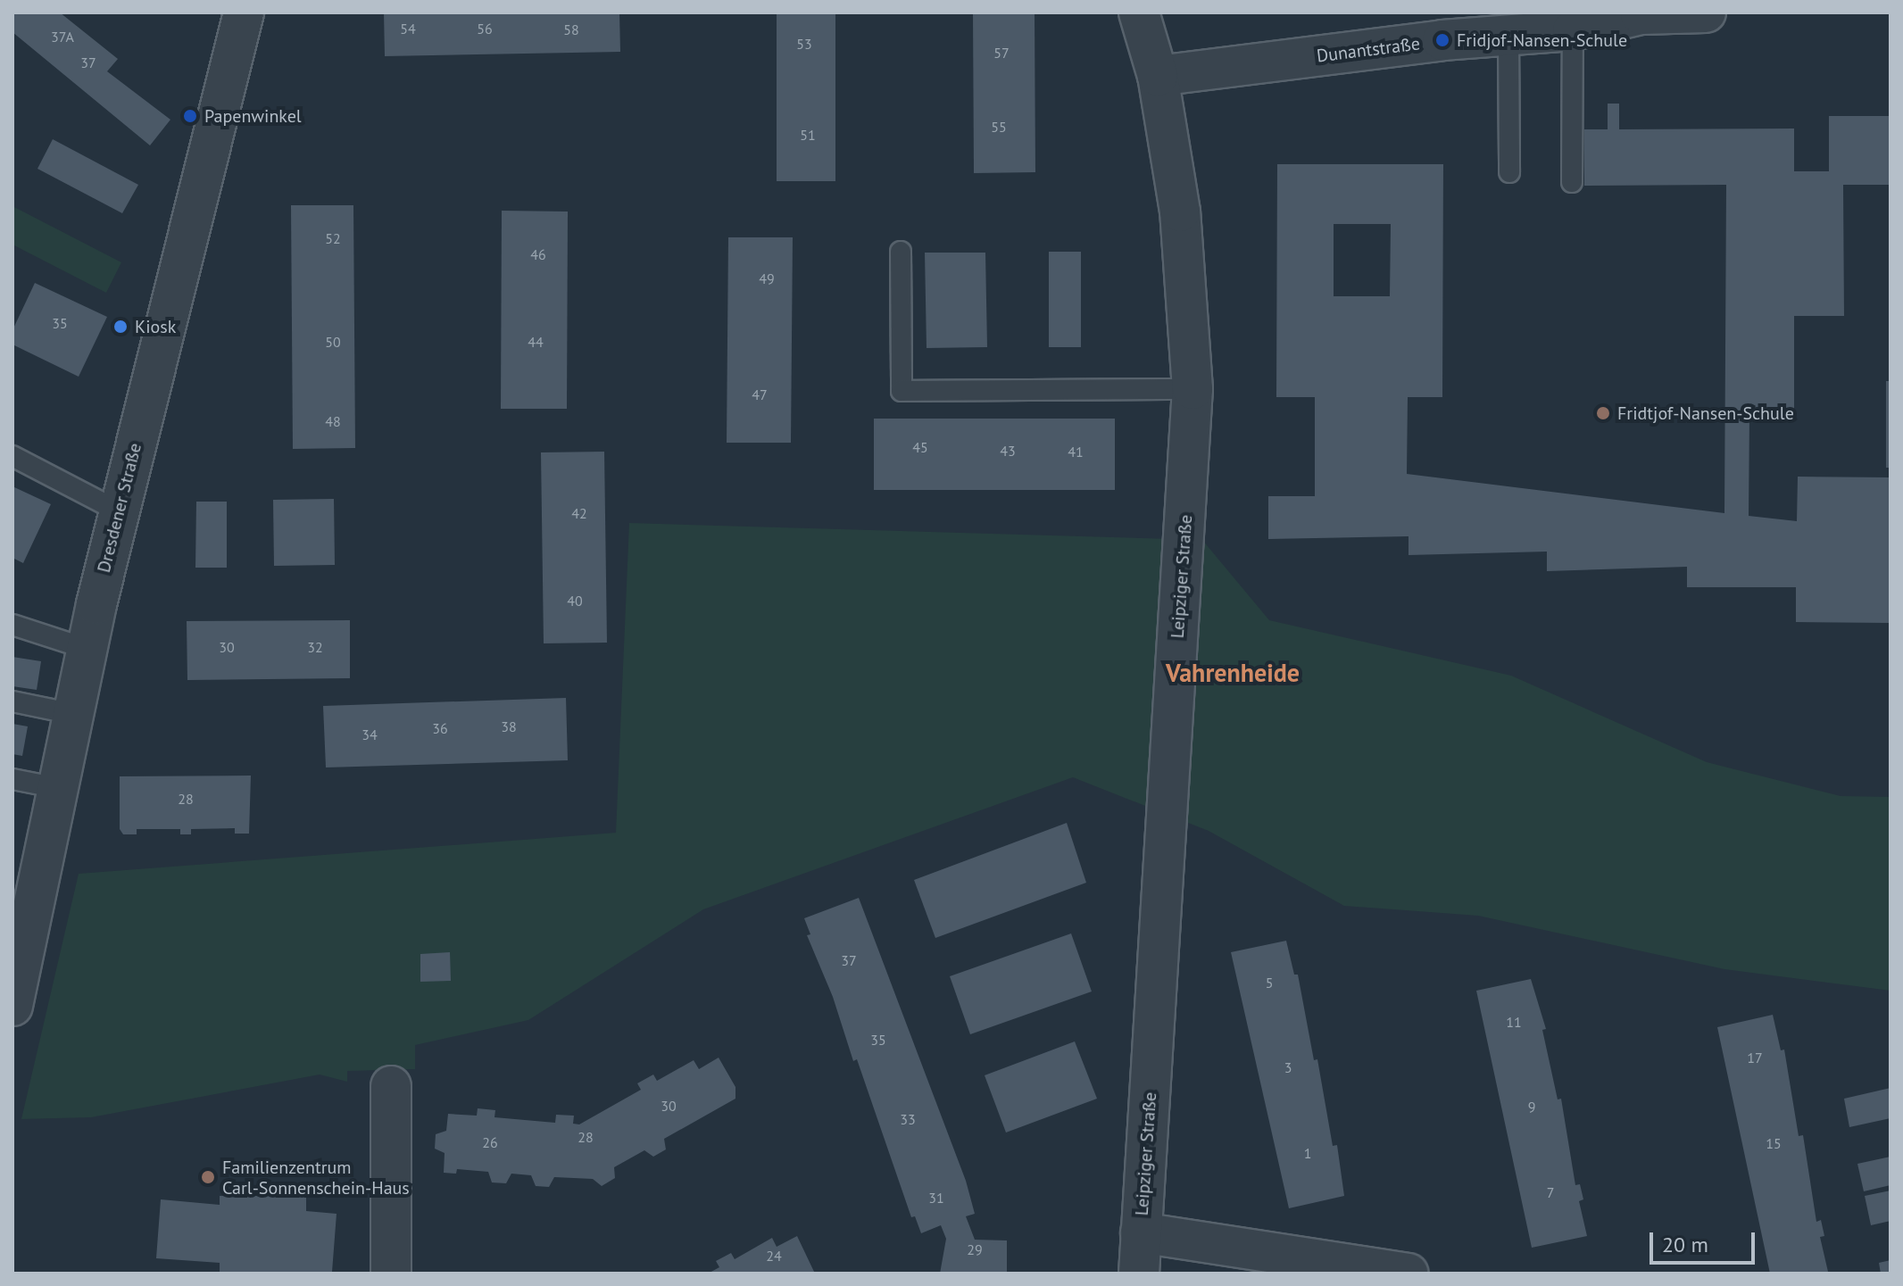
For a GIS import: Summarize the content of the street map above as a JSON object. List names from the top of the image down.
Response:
{
  "streets": {
    "street": ["Dunantstraße", "Dresdener Straße", "Leipziger Straße"]
  },
  "crossings": [
    ["Dunantstraße", "Leipziger Straße"]
  ],
  "districts": ["Vahrenheide"],
  "places": [
    "Fridjof-Nansen-Schule",
    "Papenwinkel",
    "Kiosk",
    "Fridtjof-Nansen-Schule",
    "Familienzentrum Carl-Sonnenschein-Haus"
  ],
  "house_numbers": [
    "54",
    "56",
    "58",
    "37A",
    "53",
    "57",
    "37",
    "55",
    "51",
    "52",
    "46",
    "49",
    "35",
    "50",
    "44",
    "47",
    "48",
    "45",
    "43",
    "41",
    "42",
    "40",
    "30",
    "32",
    "38",
    "36",
    "34",
    "28",
    "37",
    "5",
    "11",
    "35",
    "17",
    "3",
    "30",
    "9",
    "33",
    "28",
    "26",
    "15",
    "1",
    "7",
    "31",
    "29",
    "24"
  ],
  "scale_bar": "20 m"
}
